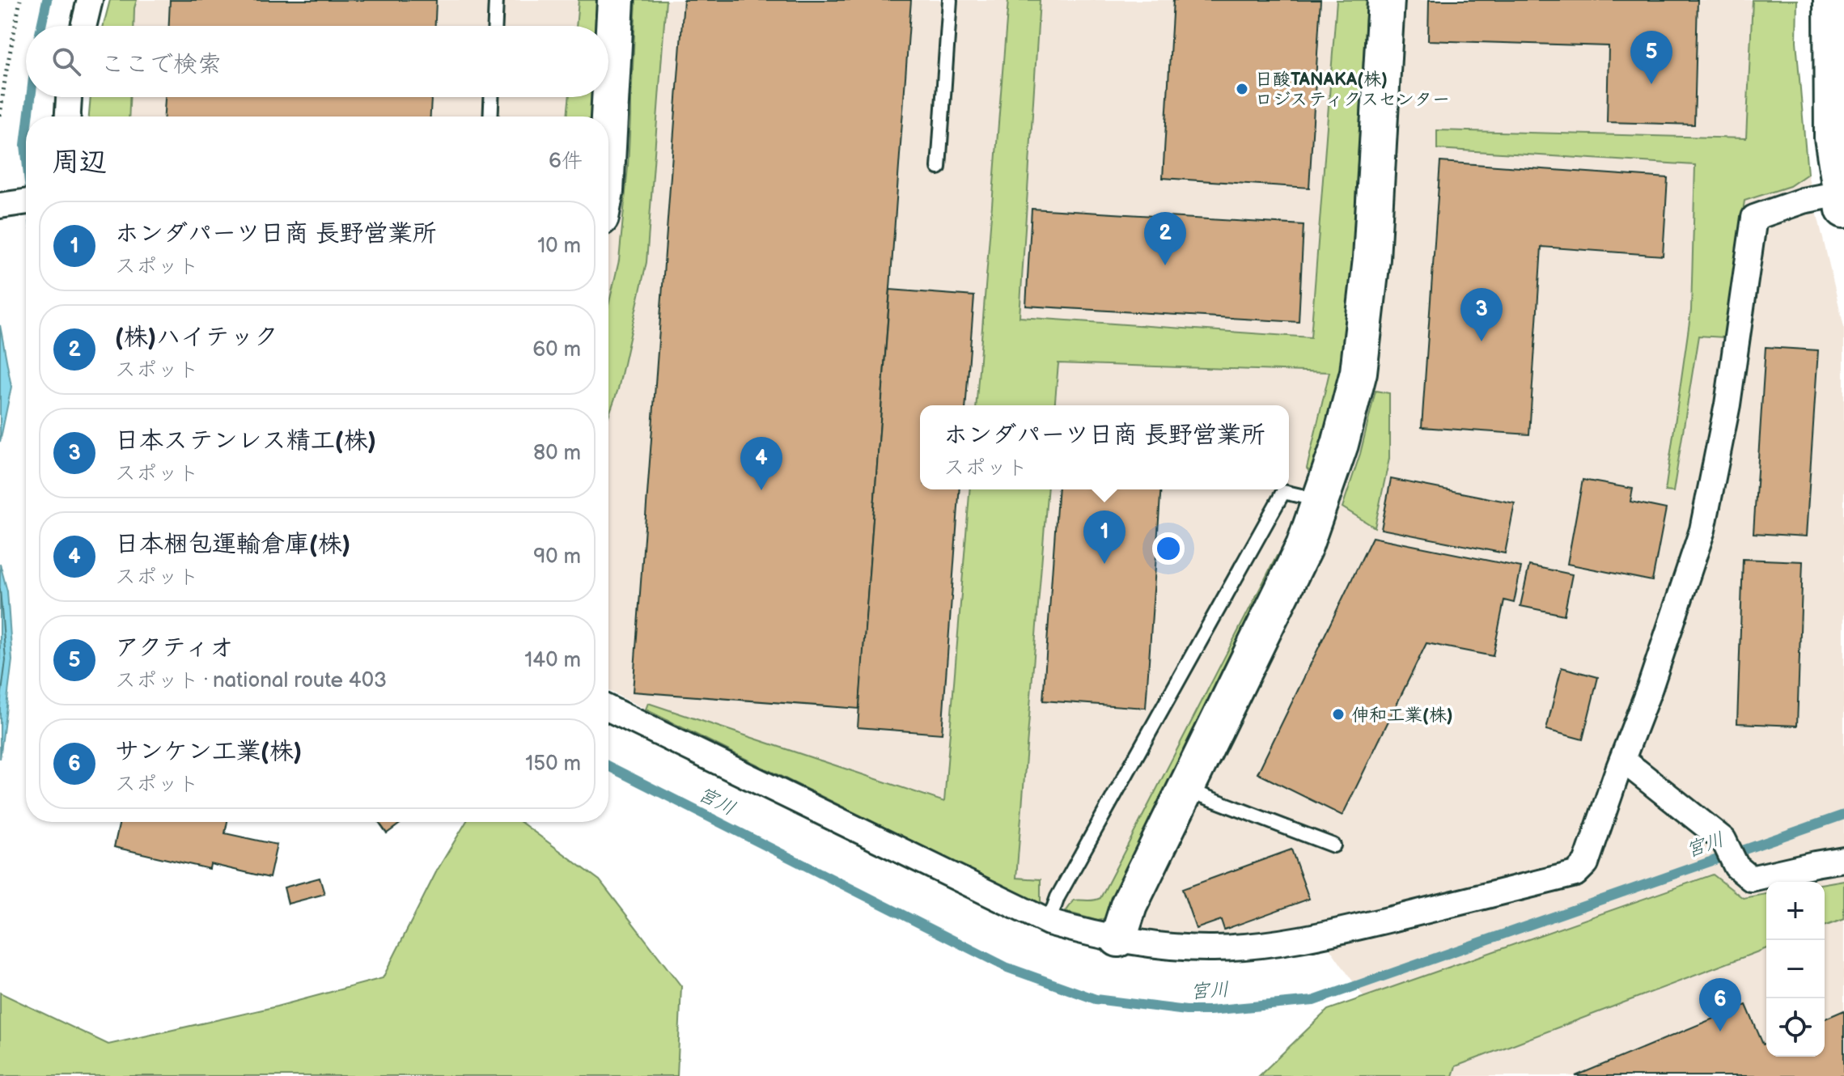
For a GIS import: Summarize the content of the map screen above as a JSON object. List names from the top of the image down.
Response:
{
  "water": ["宮川"],
  "places": ["日酸TANAKA(株) ロジスティクスセンター", "伸和工業(株)"],
  "page": {
    "search": "ここで検索",
    "pins": [
      "5",
      "2",
      "3",
      "4",
      "1",
      "6"
    ],
    "heading": ["周辺", "6件"],
    "list": [
      {
        "mark": "1",
        "name": "ホンダパーツ日商 長野営業所",
        "note": "スポット",
        "value": "10 m"
      },
      {
        "mark": "2",
        "name": "(株)ハイテック",
        "note": "スポット",
        "value": "60 m"
      },
      {
        "mark": "3",
        "name": "日本ステンレス精工(株)",
        "note": "スポット",
        "value": "80 m"
      },
      {
        "mark": "4",
        "name": "日本梱包運輸倉庫(株)",
        "note": "スポット",
        "value": "90 m"
      },
      {
        "mark": "5",
        "name": "アクティオ",
        "note": "スポット · national route 403",
        "value": "140 m"
      },
      {
        "mark": "6",
        "name": "サンケン工業(株)",
        "note": "スポット",
        "value": "150 m"
      }
    ],
    "popup": ["ホンダパーツ日商 長野営業所", "スポット"],
    "map_buttons": ["+", "−"]
  }
}
